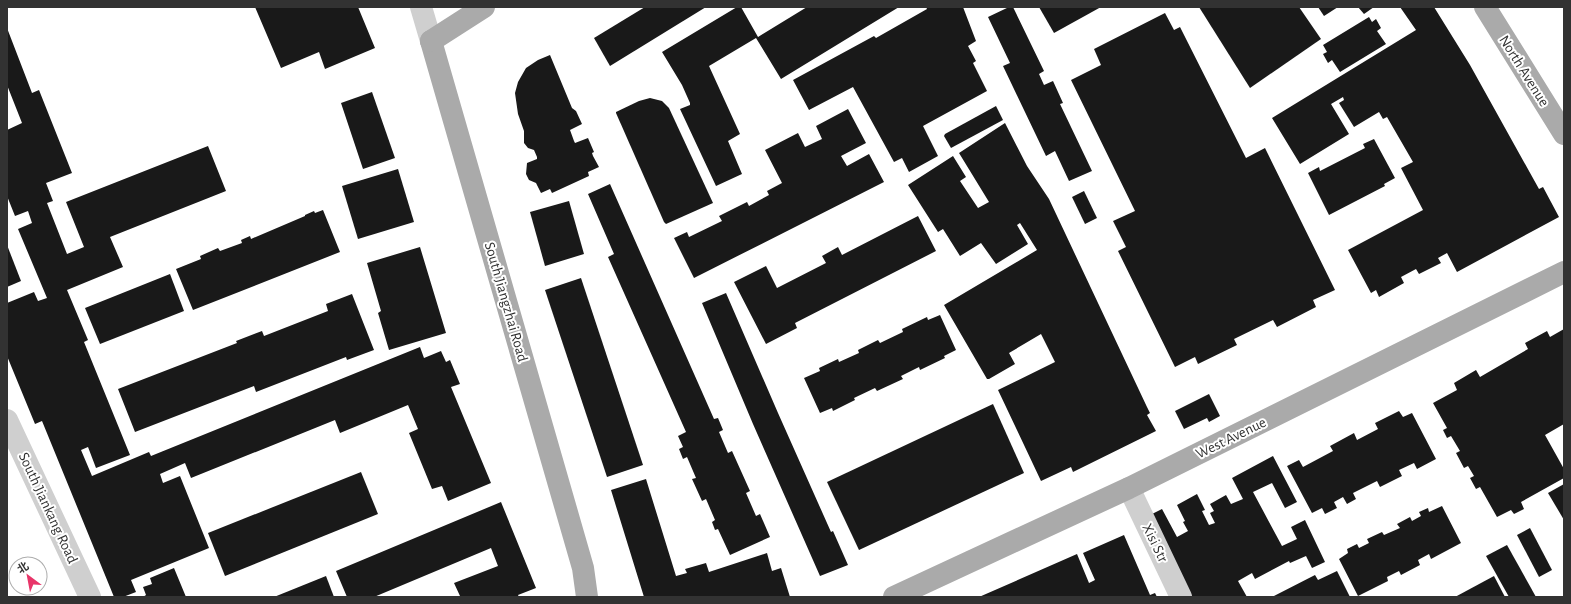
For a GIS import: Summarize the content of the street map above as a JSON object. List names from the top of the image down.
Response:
{
  "streets": {
    "main road": ["North Avenue", "South Jiangzhai Road", "West Avenue"],
    "street": ["South Jiankang Road", "Xisi Str"]
  },
  "crossings": [
    ["West Avenue", "Xisi Str"]
  ],
  "north": "top left"
}
